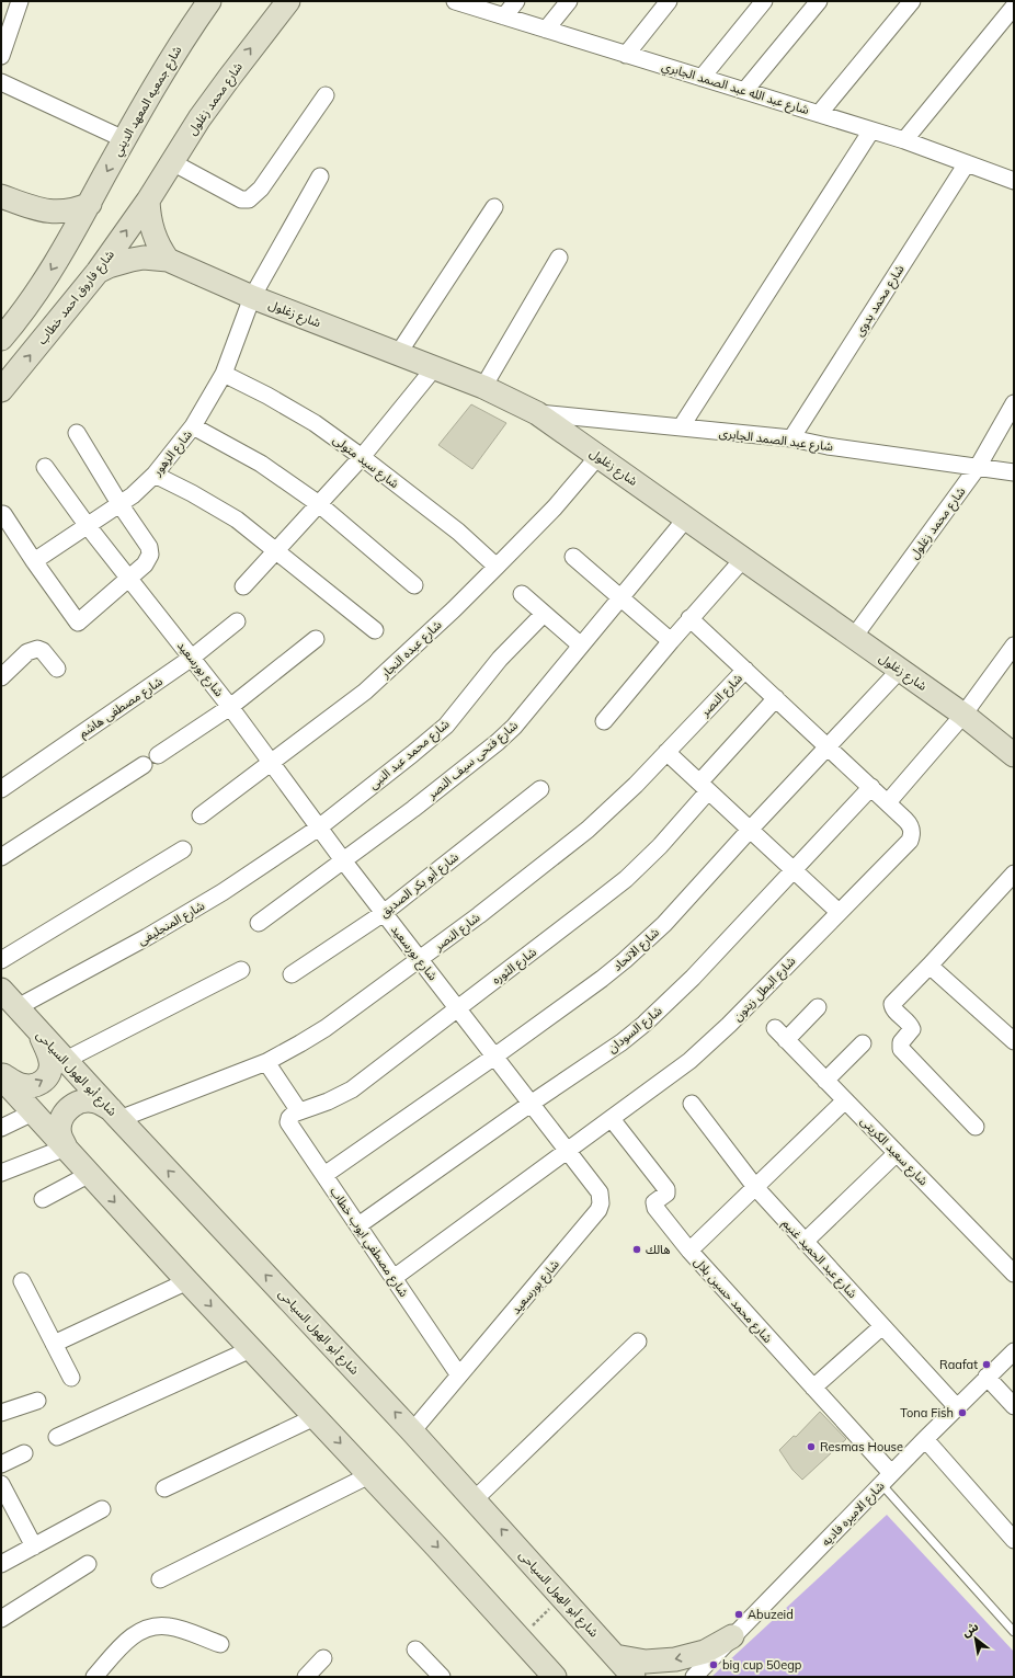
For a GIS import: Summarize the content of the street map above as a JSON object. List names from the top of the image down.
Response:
{
  "streets": {
    "main road": [
      "شارع محمد زغلول",
      "شارع جمعيه المعهد الديني",
      "شارع فاروق احمد خطاب",
      "شارع زغلول",
      "شارع أبو الهول السياحى"
    ],
    "street": [
      "شارع عبد الله عبد الصمد الجابري",
      "شارع محمد بدوى",
      "شارع عبد الصمد الجابرى",
      "شارع الزهور",
      "شارع سيد متولى",
      "شارع عبده النجار",
      "شارع بورسعيد",
      "شارع النصر",
      "شارع مصطفى هاشم",
      "شارع محمد عبد النبى",
      "شارع فتحى سيف النصر",
      "شارع أبو بكر الصديق",
      "شارع المنجليفى",
      "شارع الاتحاد",
      "شارع الثوره",
      "شارع البطل زيتون",
      "شارع السودان",
      "شارع سعيد الكريتى",
      "شارع مصطفي ايوب خطاب",
      "شارع عبد الحميد غنيم",
      "شارع محمد حسين بلال",
      "شارع الاميره فاديه"
    ]
  },
  "crossings": [
    ["شارع عبد الله عبد الصمد الجابري", "شارع محمد بدوى"],
    ["شارع محمد زغلول", "شارع فاروق احمد خطاب"],
    ["شارع محمد زغلول", "شارع زغلول"],
    ["شارع محمد زغلول", "شارع عبد الصمد الجابرى"],
    ["شارع فاروق احمد خطاب", "شارع زغلول"],
    ["شارع محمد بدوى", "شارع عبد الصمد الجابرى"],
    ["شارع زغلول", "شارع عبد الصمد الجابرى"],
    ["شارع زغلول", "شارع الزهور"],
    ["شارع زغلول", "شارع عبده النجار"],
    ["شارع زغلول", "شارع فتحى سيف النصر"],
    ["شارع زغلول", "شارع الاتحاد"],
    ["شارع الزهور", "شارع سيد متولى"],
    ["شارع الزهور", "شارع بورسعيد"],
    ["شارع سيد متولى", "شارع عبده النجار"],
    ["شارع عبده النجار", "شارع بورسعيد"],
    ["شارع بورسعيد", "شارع النصر"],
    ["شارع بورسعيد", "شارع مصطفى هاشم"],
    ["شارع بورسعيد", "شارع محمد عبد النبى"],
    ["شارع بورسعيد", "شارع فتحى سيف النصر"],
    ["شارع بورسعيد", "شارع أبو بكر الصديق"],
    ["شارع بورسعيد", "شارع المنجليفى"],
    ["شارع بورسعيد", "شارع الاتحاد"],
    ["شارع بورسعيد", "شارع الثوره"],
    ["شارع بورسعيد", "شارع البطل زيتون"],
    ["شارع بورسعيد", "شارع السودان"],
    ["شارع بورسعيد", "شارع أبو الهول السياحى"],
    ["شارع بورسعيد", "شارع مصطفي ايوب خطاب"],
    ["شارع النصر", "شارع البطل زيتون"],
    ["شارع النصر", "شارع أبو الهول السياحى"],
    ["شارع محمد عبد النبى", "شارع المنجليفى"],
    ["شارع المنجليفى", "شارع أبو الهول السياحى"],
    ["شارع الاتحاد", "شارع البطل زيتون"],
    ["شارع الاتحاد", "شارع مصطفي ايوب خطاب"],
    ["شارع الثوره", "شارع البطل زيتون"],
    ["شارع الثوره", "شارع مصطفي ايوب خطاب"],
    ["شارع البطل زيتون", "شارع السودان"],
    ["شارع البطل زيتون", "شارع مصطفي ايوب خطاب"],
    ["شارع البطل زيتون", "شارع محمد حسين بلال"],
    ["شارع السودان", "شارع مصطفي ايوب خطاب"],
    ["شارع عبد الحميد غنيم", "شارع الاميره فاديه"],
    ["شارع محمد حسين بلال", "شارع الاميره فاديه"]
  ],
  "one_way": ["شارع محمد زغلول"],
  "places": [
    "هالك",
    "Raafat",
    "Tona Fish",
    "Resmas House",
    "Abuzeid",
    "big cup 50egp"
  ],
  "north": "top left"
}
